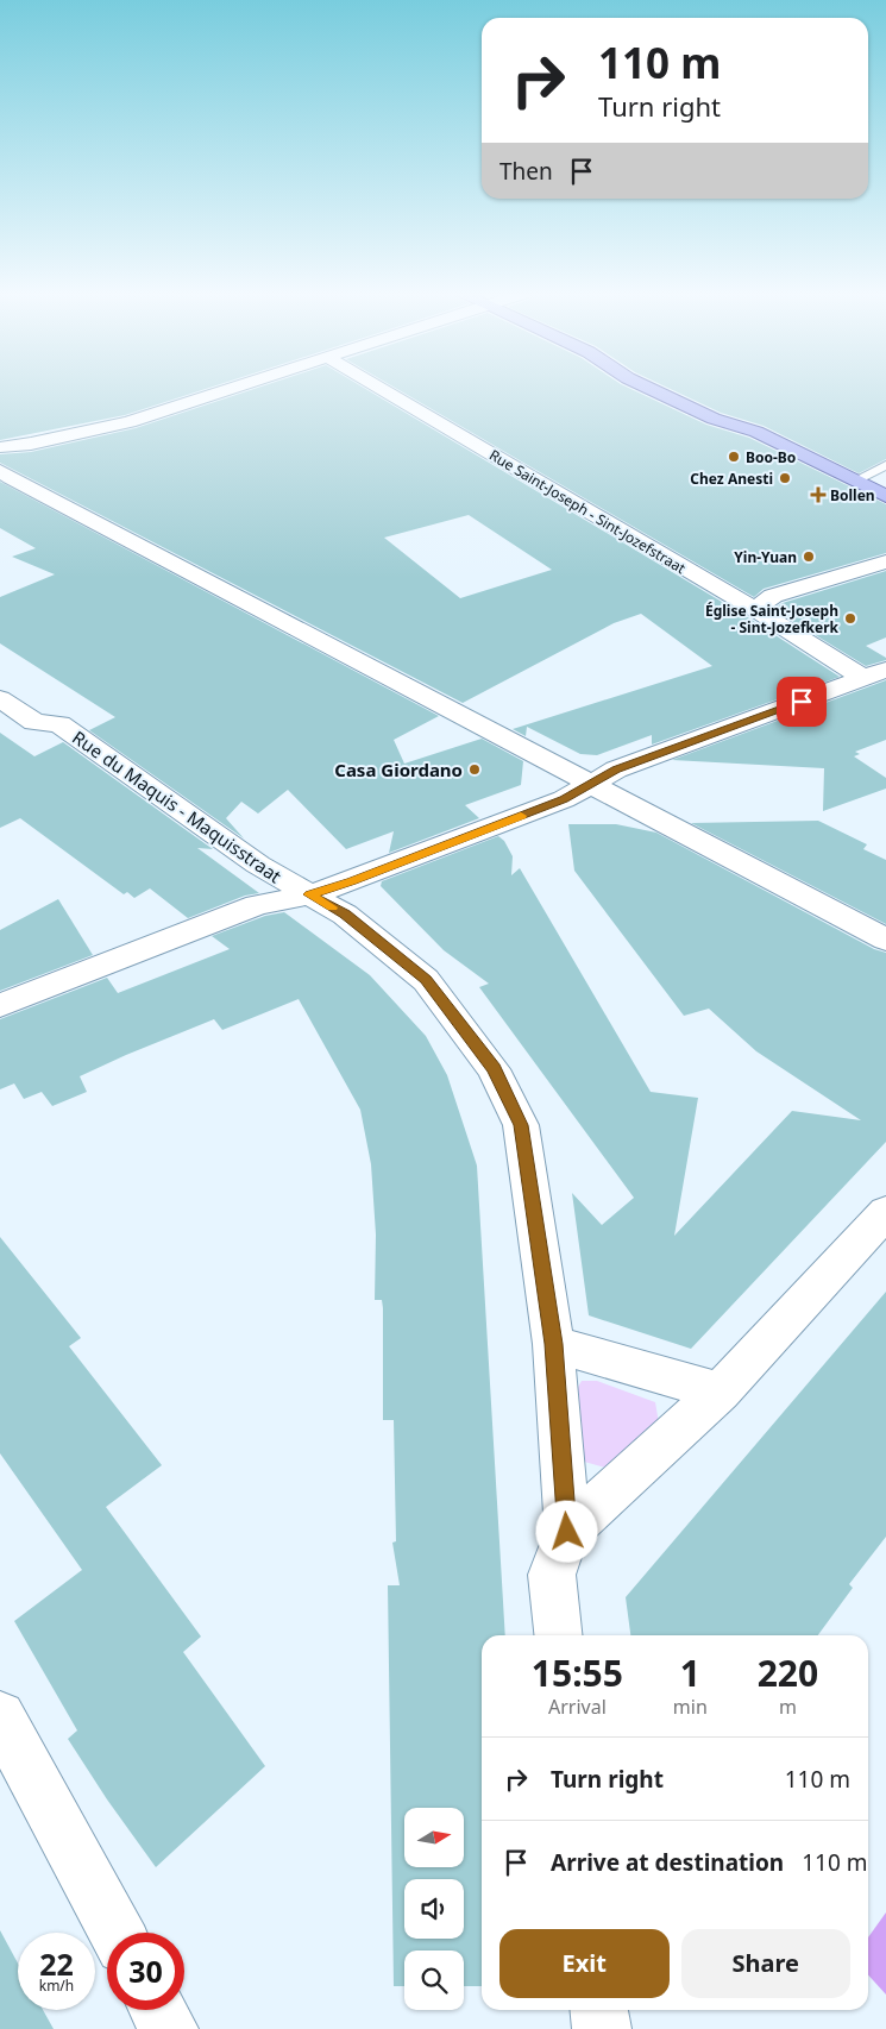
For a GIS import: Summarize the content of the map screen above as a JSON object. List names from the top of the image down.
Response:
{
  "streets": {
    "street": ["Rue Saint-Joseph - Sint-Jozefstraat", "Rue du Maquis - Maquisstraat"]
  },
  "places": {
    "other": [
      "Boo-Bo",
      "Chez Anesti",
      "Yin-Yuan",
      "Église Saint-Joseph - Sint-Jozefkerk",
      "Casa Giordano"
    ],
    "health": ["Bollen"]
  },
  "north": "right",
  "page": {
    "turn": ["110 m", "Turn right"],
    "then": "Then",
    "eta": [
      "15:55",
      "Arrival",
      "1",
      "min",
      "220",
      "m"
    ],
    "list": [
      {
        "name": "Turn right",
        "value": "110 m"
      },
      {
        "name": "Arrive at destination",
        "value": "110 m"
      }
    ],
    "buttons": ["Exit", "Share"],
    "speed": "22 km/h",
    "limit": "30"
  }
}
